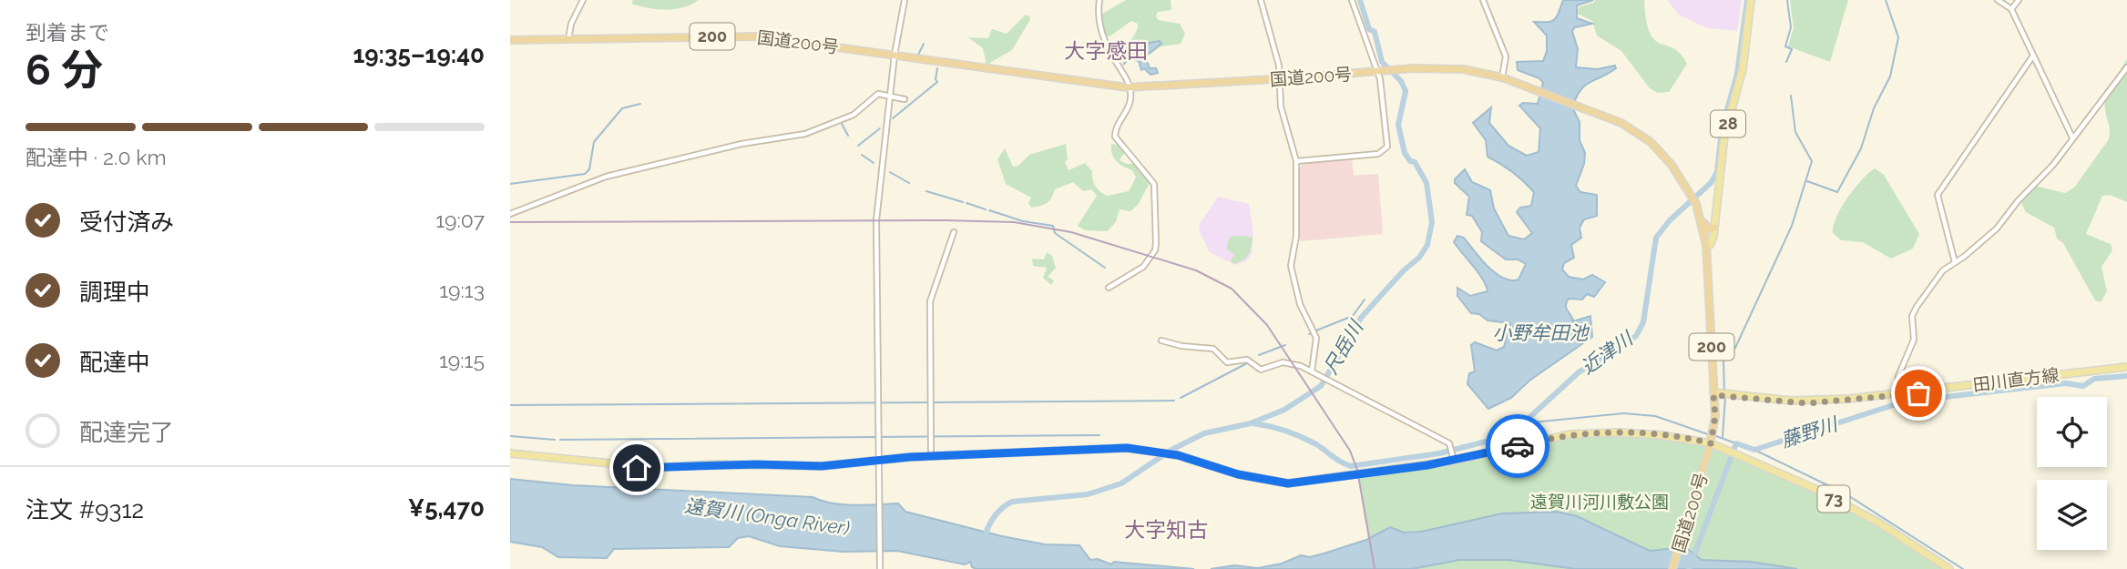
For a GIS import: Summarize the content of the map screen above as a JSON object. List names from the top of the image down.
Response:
{
  "streets": {
    "highway": ["200", "国道200号"],
    "main road": ["28", "田川直方線", "73"]
  },
  "crossings": [
    ["国道200号", "28"],
    ["国道200号", "田川直方線"],
    ["国道200号", "73"]
  ],
  "districts": ["大字感田", "大字知古"],
  "water": [
    "小野牟田池",
    "尺岳川",
    "近津川",
    "藤野川",
    "遠賀川 (Onga River)"
  ],
  "parks": ["遠賀川河川敷公園"],
  "page": {
    "heading": ["6 分", "到着まで", "19:35–19:40"],
    "panel": ["注文 #9312", "¥5,470"],
    "bar": "配達中 · 2.0 km",
    "list": [
      ["受付済み", "19:07"],
      ["調理中", "19:13"],
      ["配達中", "19:15"],
      "配達完了"
    ]
  }
}
